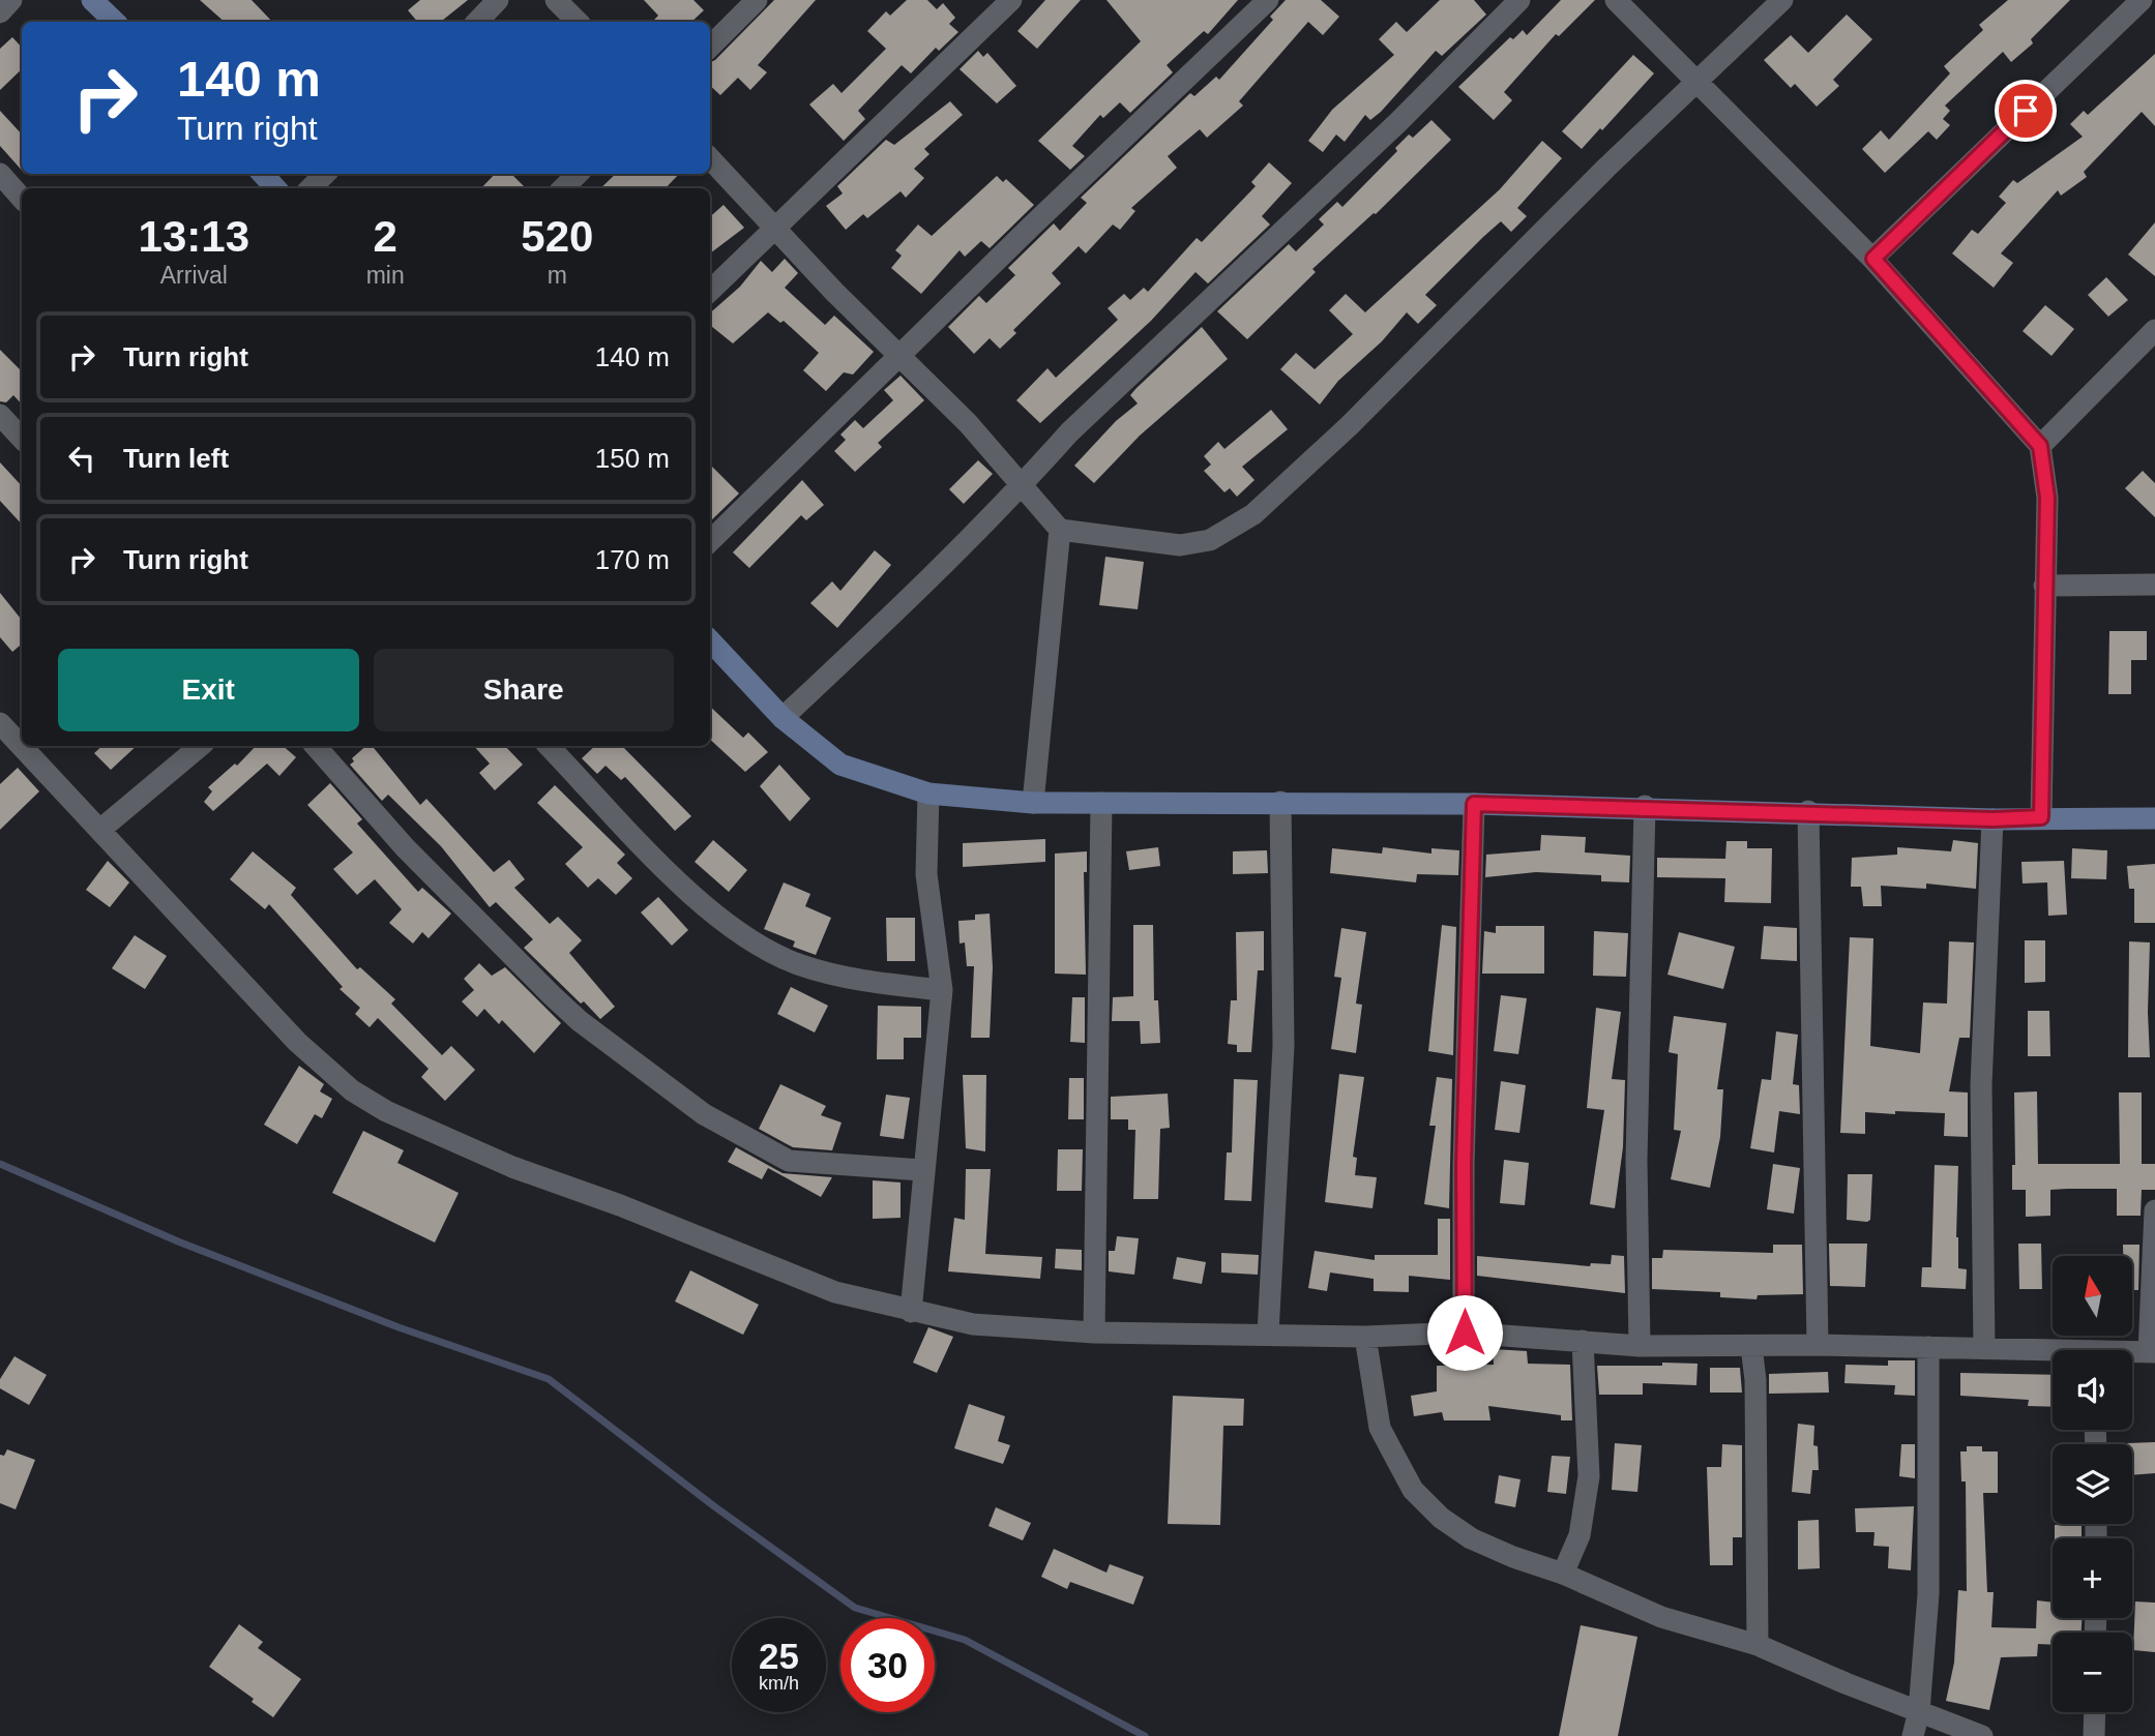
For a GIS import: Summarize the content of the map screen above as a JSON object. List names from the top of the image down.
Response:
{
  "north": "top",
  "page": {
    "turn": ["140 m", "Turn right"],
    "eta": [
      "13:13",
      "Arrival",
      "2",
      "min",
      "520",
      "m"
    ],
    "list": [
      {
        "name": "Turn right",
        "value": "140 m"
      },
      {
        "name": "Turn left",
        "value": "150 m"
      },
      {
        "name": "Turn right",
        "value": "170 m"
      }
    ],
    "buttons": ["Exit", "Share"],
    "map_buttons": ["+", "−"],
    "speed": "25 km/h",
    "limit": "30"
  }
}
